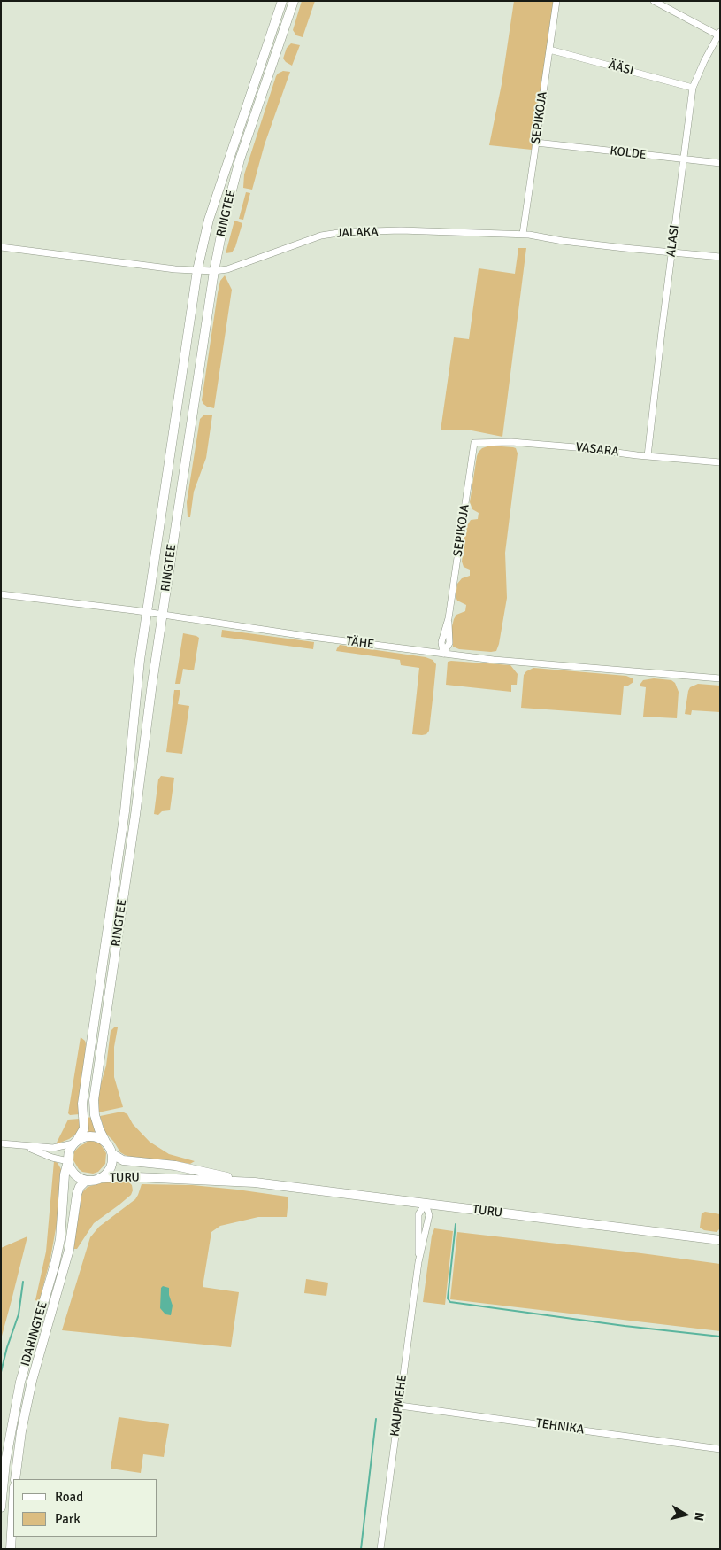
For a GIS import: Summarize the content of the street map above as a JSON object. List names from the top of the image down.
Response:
{
  "streets": {
    "main road": ["RINGTEE", "TURU", "IDARINGTEE"],
    "street": [
      "ÄÄSI",
      "SEPIKOJA",
      "KOLDE",
      "JALAKA",
      "ALASI",
      "VASARA",
      "TÄHE",
      "KAUPMEHE",
      "TEHNIKA"
    ]
  },
  "crossings": [
    ["ÄÄSI", "SEPIKOJA"],
    ["ÄÄSI", "ALASI"],
    ["SEPIKOJA", "KOLDE"],
    ["SEPIKOJA", "JALAKA"],
    ["SEPIKOJA", "VASARA"],
    ["SEPIKOJA", "TÄHE"],
    ["KOLDE", "ALASI"],
    ["RINGTEE", "JALAKA"],
    ["RINGTEE", "TÄHE"],
    ["RINGTEE", "TURU"],
    ["RINGTEE", "IDARINGTEE"],
    ["JALAKA", "ALASI"],
    ["ALASI", "VASARA"],
    ["TURU", "IDARINGTEE"],
    ["TURU", "KAUPMEHE"],
    ["KAUPMEHE", "TEHNIKA"]
  ],
  "legend": ["Road", "Park"],
  "north": "right"
}
